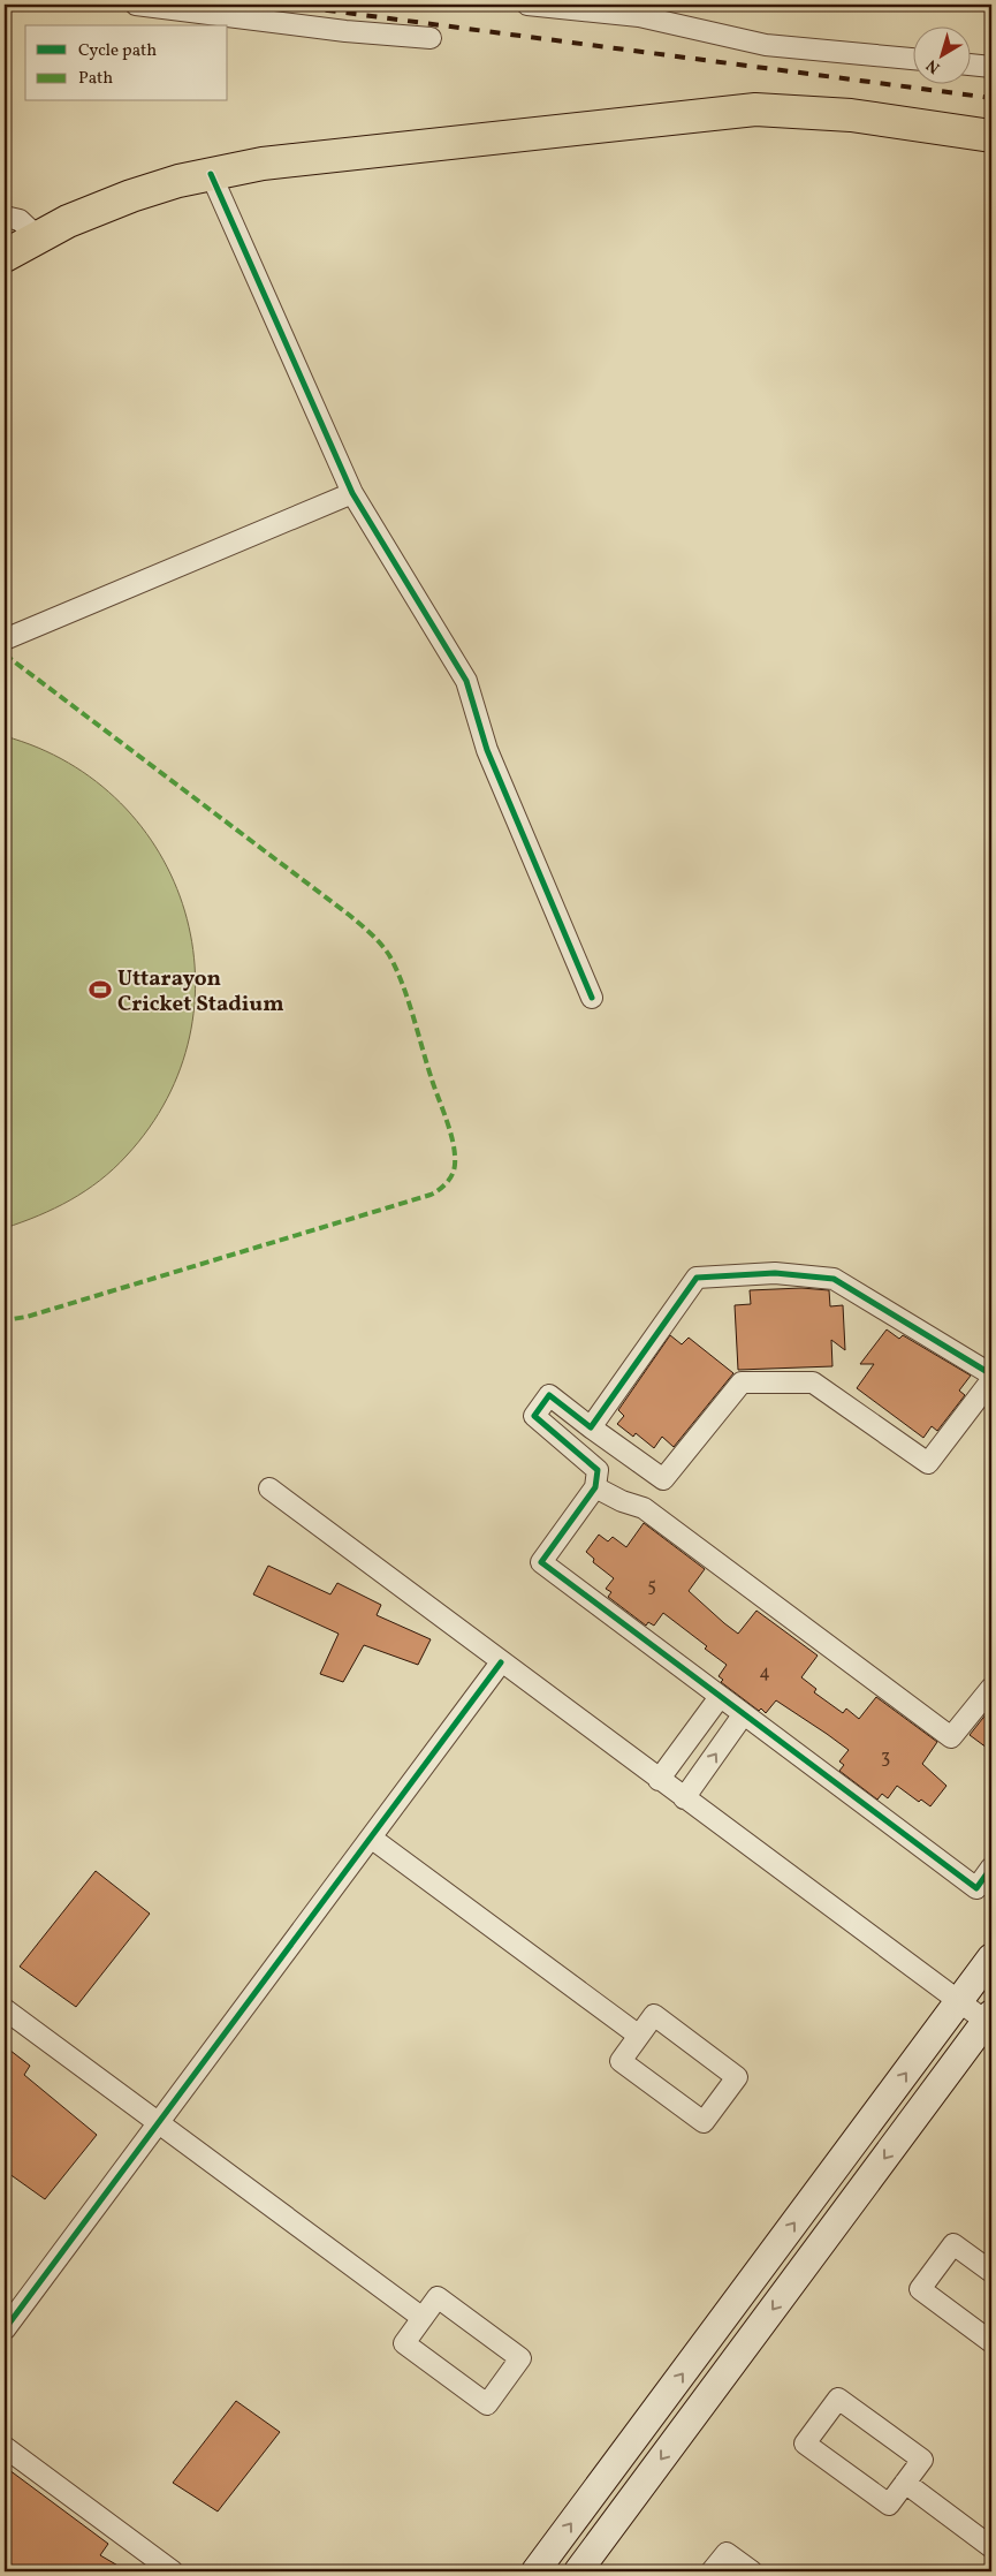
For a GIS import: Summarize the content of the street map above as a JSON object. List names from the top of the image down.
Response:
{
  "places": {
    "sports": ["Uttarayon Cricket Stadium"]
  },
  "house_numbers": ["5", "4", "3"],
  "legend": ["Cycle path", "Path"],
  "north": "bottom left"
}
